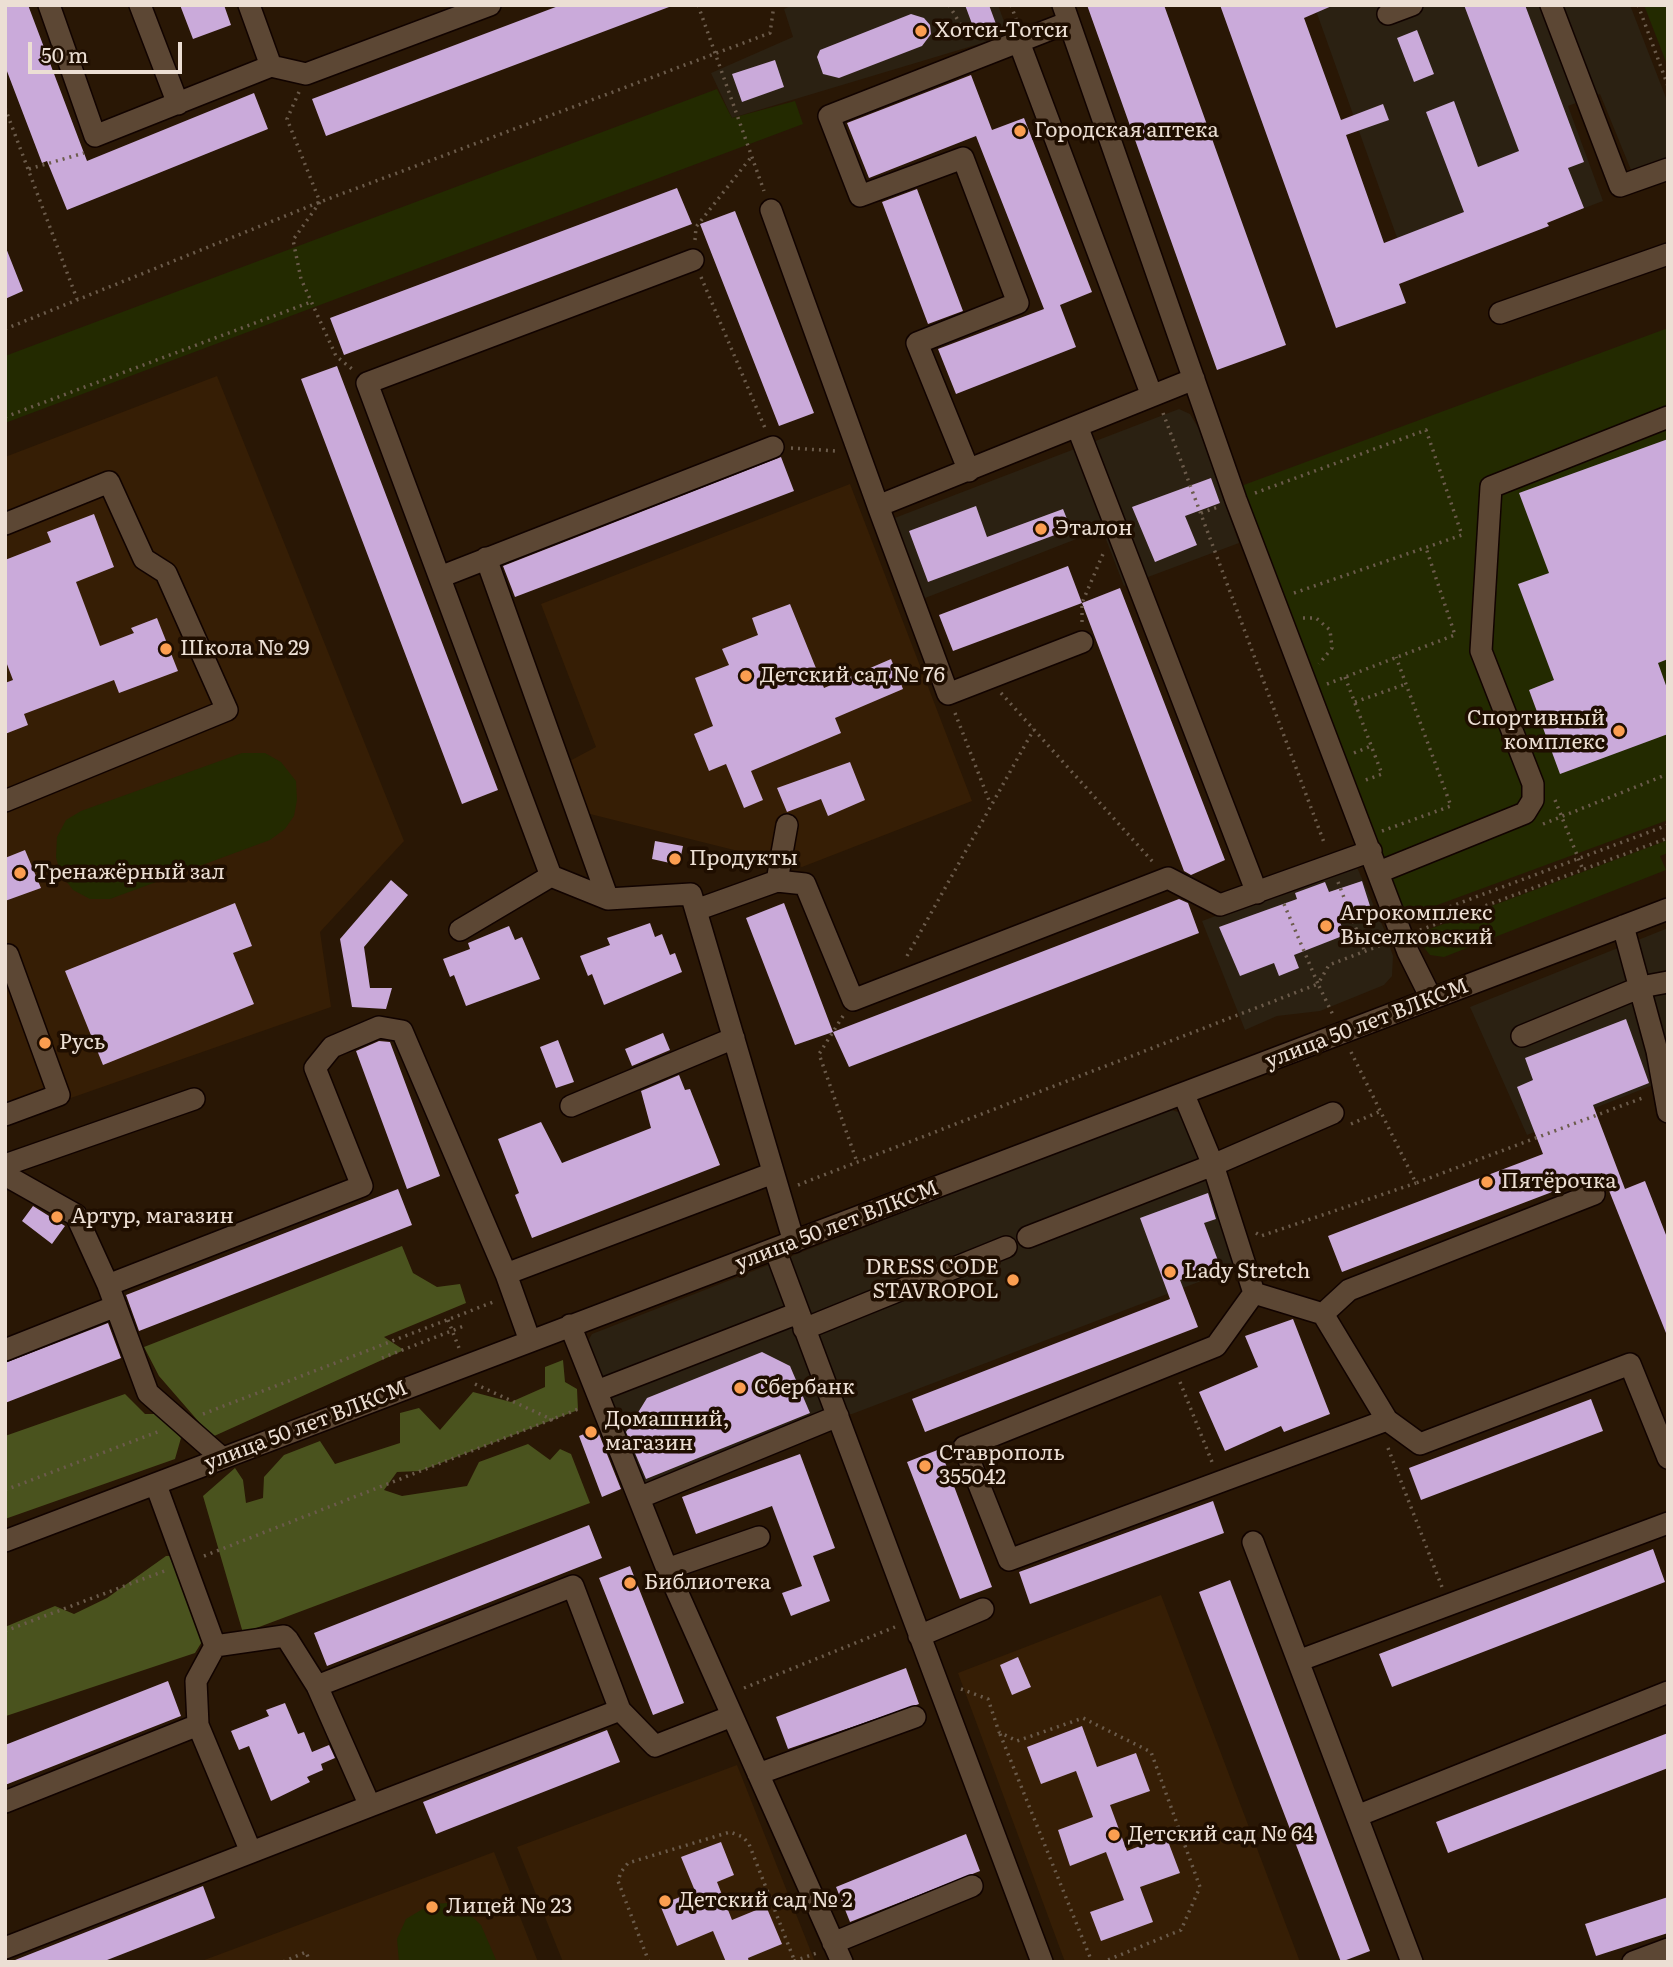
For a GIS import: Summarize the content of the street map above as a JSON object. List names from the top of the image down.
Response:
{
  "streets": {
    "street": ["улица 50 лет ВЛКСМ"]
  },
  "places": [
    "Хотси-Тотси",
    "Городская аптека",
    "Эталон",
    "Школа № 29",
    "Детский сад № 76",
    "Спортивный комплекс",
    "Продукты",
    "Тренажёрный зал",
    "Агрокомплекс Выселковский",
    "Русь",
    "Пятёрочка",
    "Артур, магазин",
    "Lady Stretch",
    "DRESS CODE STAVROPOL",
    "Сбербанк",
    "Домашний, магазин",
    "Ставрополь 355042",
    "Библиотека",
    "Детский сад № 64",
    "Детский сад № 2",
    "Лицей № 23"
  ],
  "scale_bar": "50 m"
}
